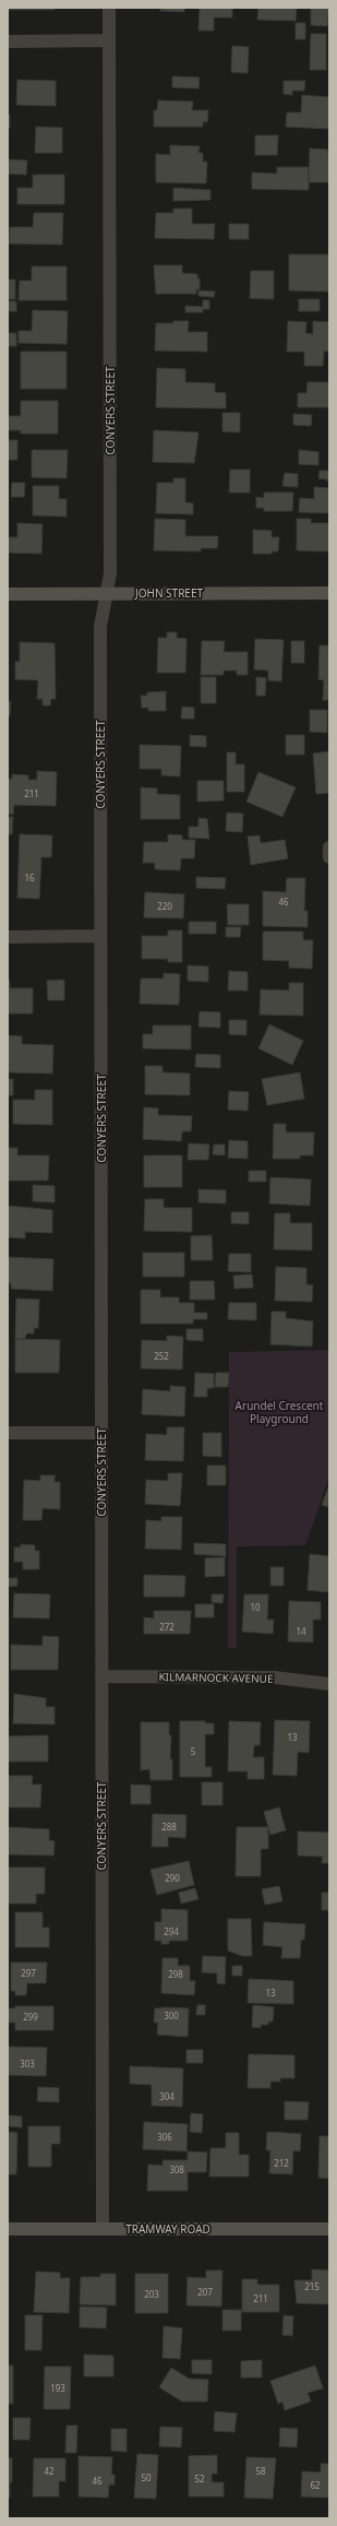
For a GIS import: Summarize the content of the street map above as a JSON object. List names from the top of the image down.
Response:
{
  "streets": {
    "street": [
      "CONYERS STREET",
      "JOHN STREET",
      "KILMARNOCK AVENUE",
      "TRAMWAY ROAD"
    ]
  },
  "crossings": [
    ["CONYERS STREET", "JOHN STREET"],
    ["CONYERS STREET", "KILMARNOCK AVENUE"],
    ["CONYERS STREET", "TRAMWAY ROAD"]
  ],
  "parks": ["Arundel Crescent Playground"],
  "house_numbers": [
    "211",
    "16",
    "46",
    "220",
    "252",
    "10",
    "272",
    "14",
    "13",
    "5",
    "288",
    "290",
    "294",
    "297",
    "298",
    "13",
    "300",
    "299",
    "303",
    "304",
    "306",
    "212",
    "308",
    "215",
    "207",
    "203",
    "211",
    "193",
    "42",
    "58",
    "50",
    "52",
    "46",
    "62"
  ]
}
